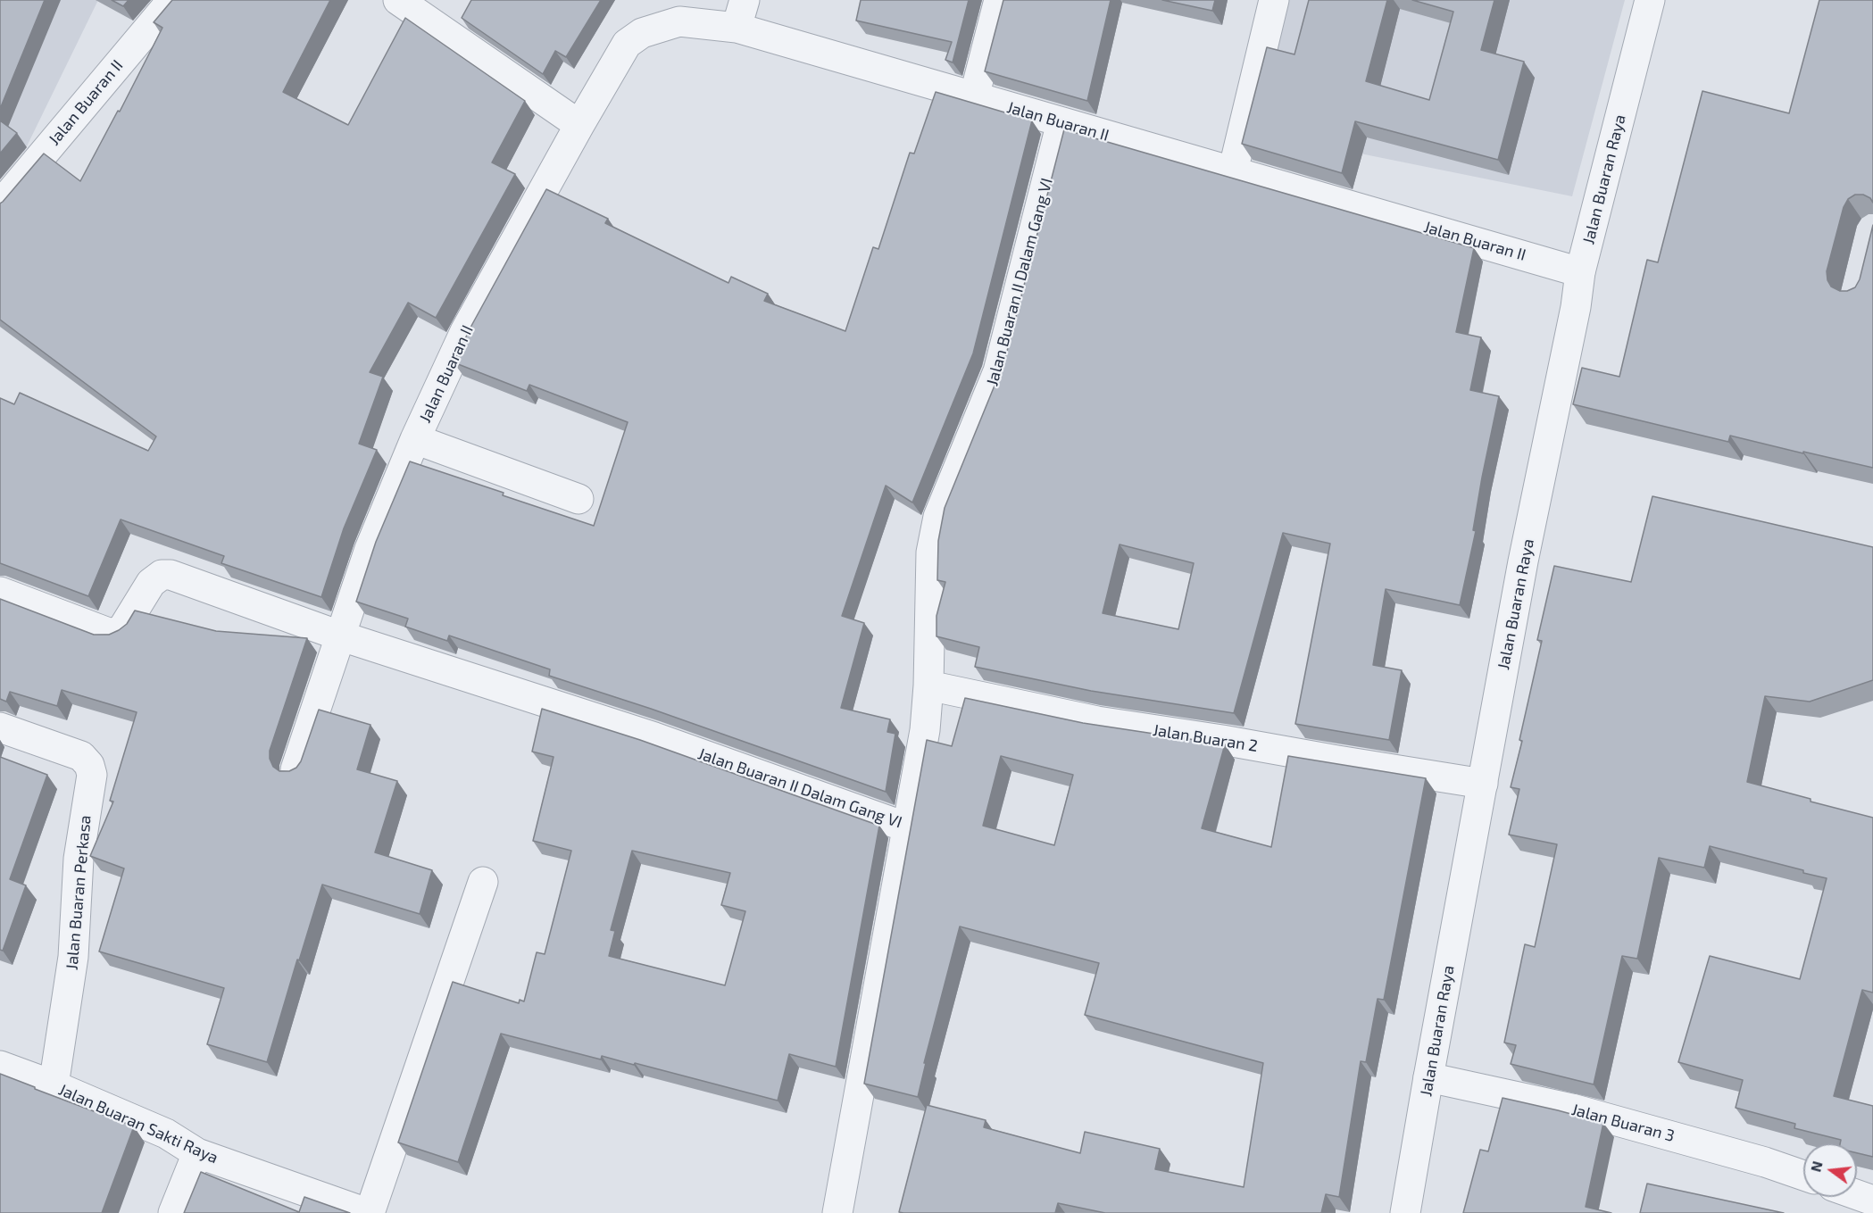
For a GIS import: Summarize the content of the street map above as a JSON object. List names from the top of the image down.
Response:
{
  "streets": {
    "street": [
      "Jalan Buaran II",
      "Jalan Buaran Raya",
      "Jalan Buaran II Dalam Gang VI",
      "Jalan Buaran 2",
      "Jalan Buaran Perkasa",
      "Jalan Buaran 3",
      "Jalan Buaran Sakti Raya"
    ]
  },
  "crossings": [
    ["Jalan Buaran II", "Jalan Buaran Raya"],
    ["Jalan Buaran II", "Jalan Buaran II Dalam Gang VI"],
    ["Jalan Buaran Raya", "Jalan Buaran 2"],
    ["Jalan Buaran Raya", "Jalan Buaran 3"],
    ["Jalan Buaran II Dalam Gang VI", "Jalan Buaran 2"],
    ["Jalan Buaran Perkasa", "Jalan Buaran Sakti Raya"]
  ],
  "north": "left"
}
